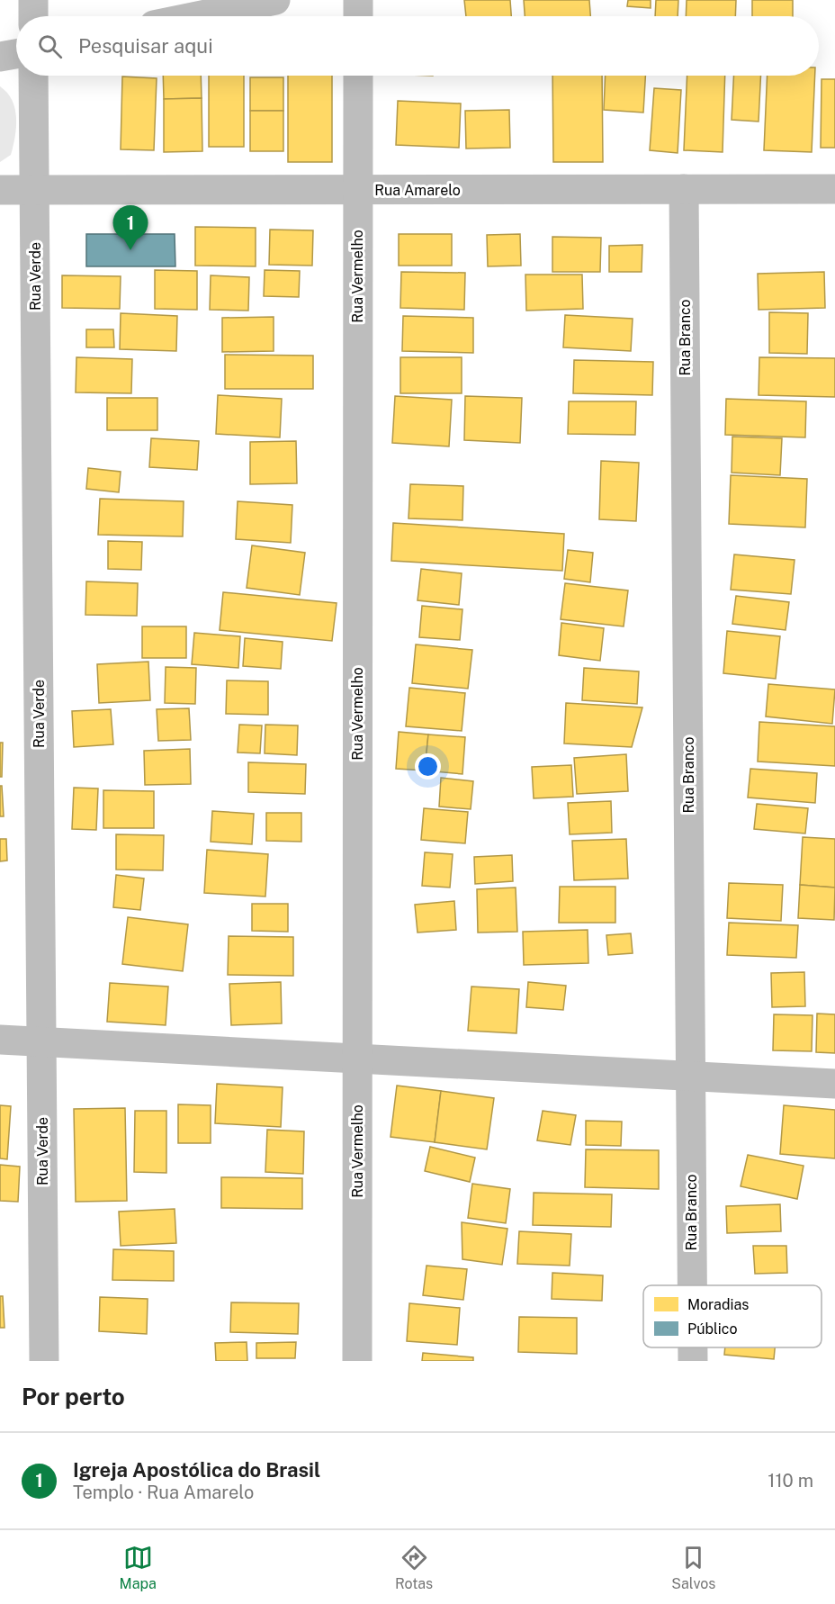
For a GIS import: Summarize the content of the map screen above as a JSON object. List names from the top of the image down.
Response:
{
  "streets": {
    "street": [
      "Rua Amarelo",
      "Rua Verde",
      "Rua Vermelho",
      "Rua Branco"
    ]
  },
  "crossings": [
    ["Rua Amarelo", "Rua Verde"],
    ["Rua Amarelo", "Rua Vermelho"],
    ["Rua Amarelo", "Rua Branco"]
  ],
  "legend": ["Moradias", "Público"],
  "page": {
    "search": "Pesquisar aqui",
    "pins": "1",
    "heading": "Por perto",
    "list": [
      {
        "mark": "1",
        "name": "Igreja Apostólica do Brasil",
        "note": "Templo · Rua Amarelo",
        "value": "110 m"
      }
    ],
    "nav": ["Mapa", "Rotas", "Salvos"]
  }
}
